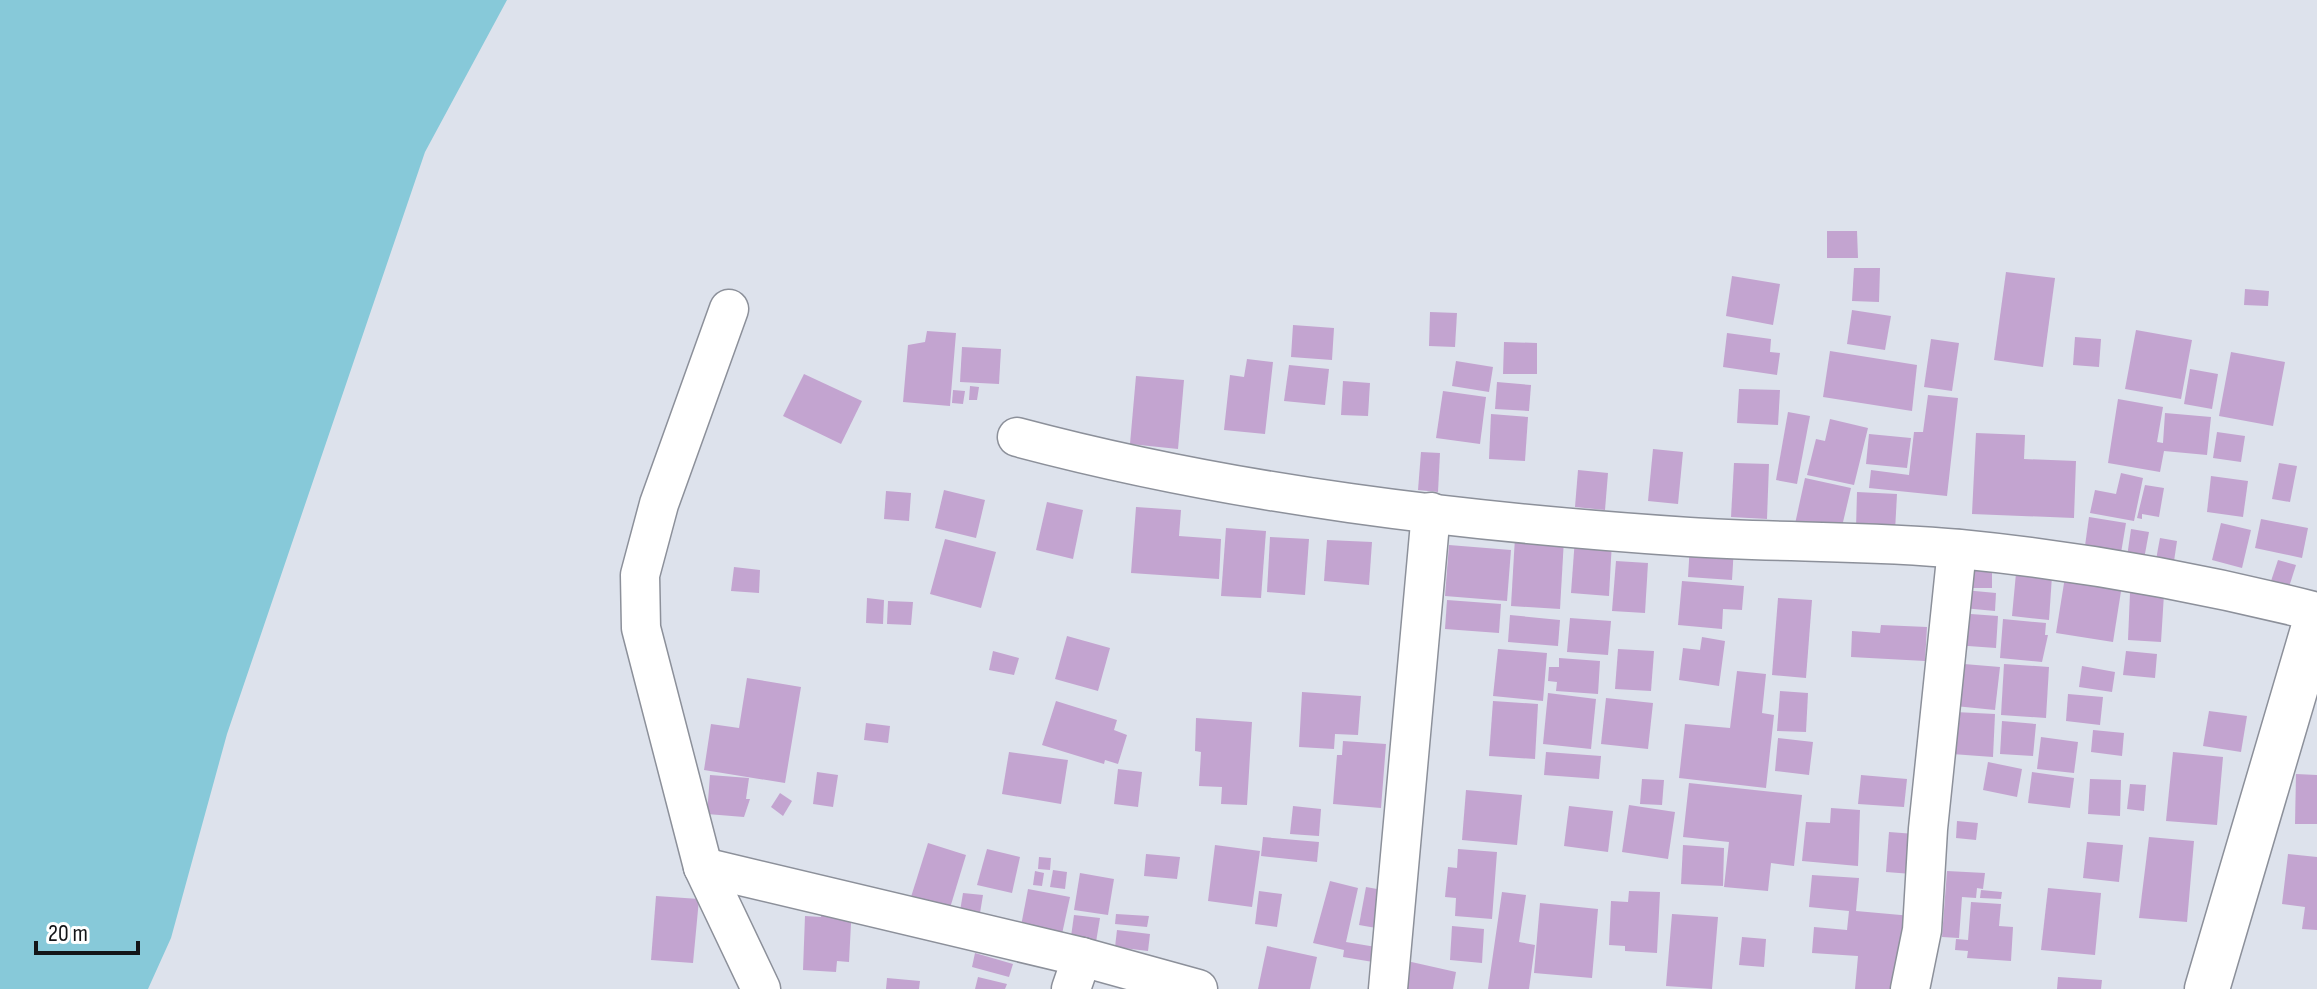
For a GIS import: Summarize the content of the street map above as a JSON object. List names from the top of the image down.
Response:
{
  "scale_bar": "20 m"
}
